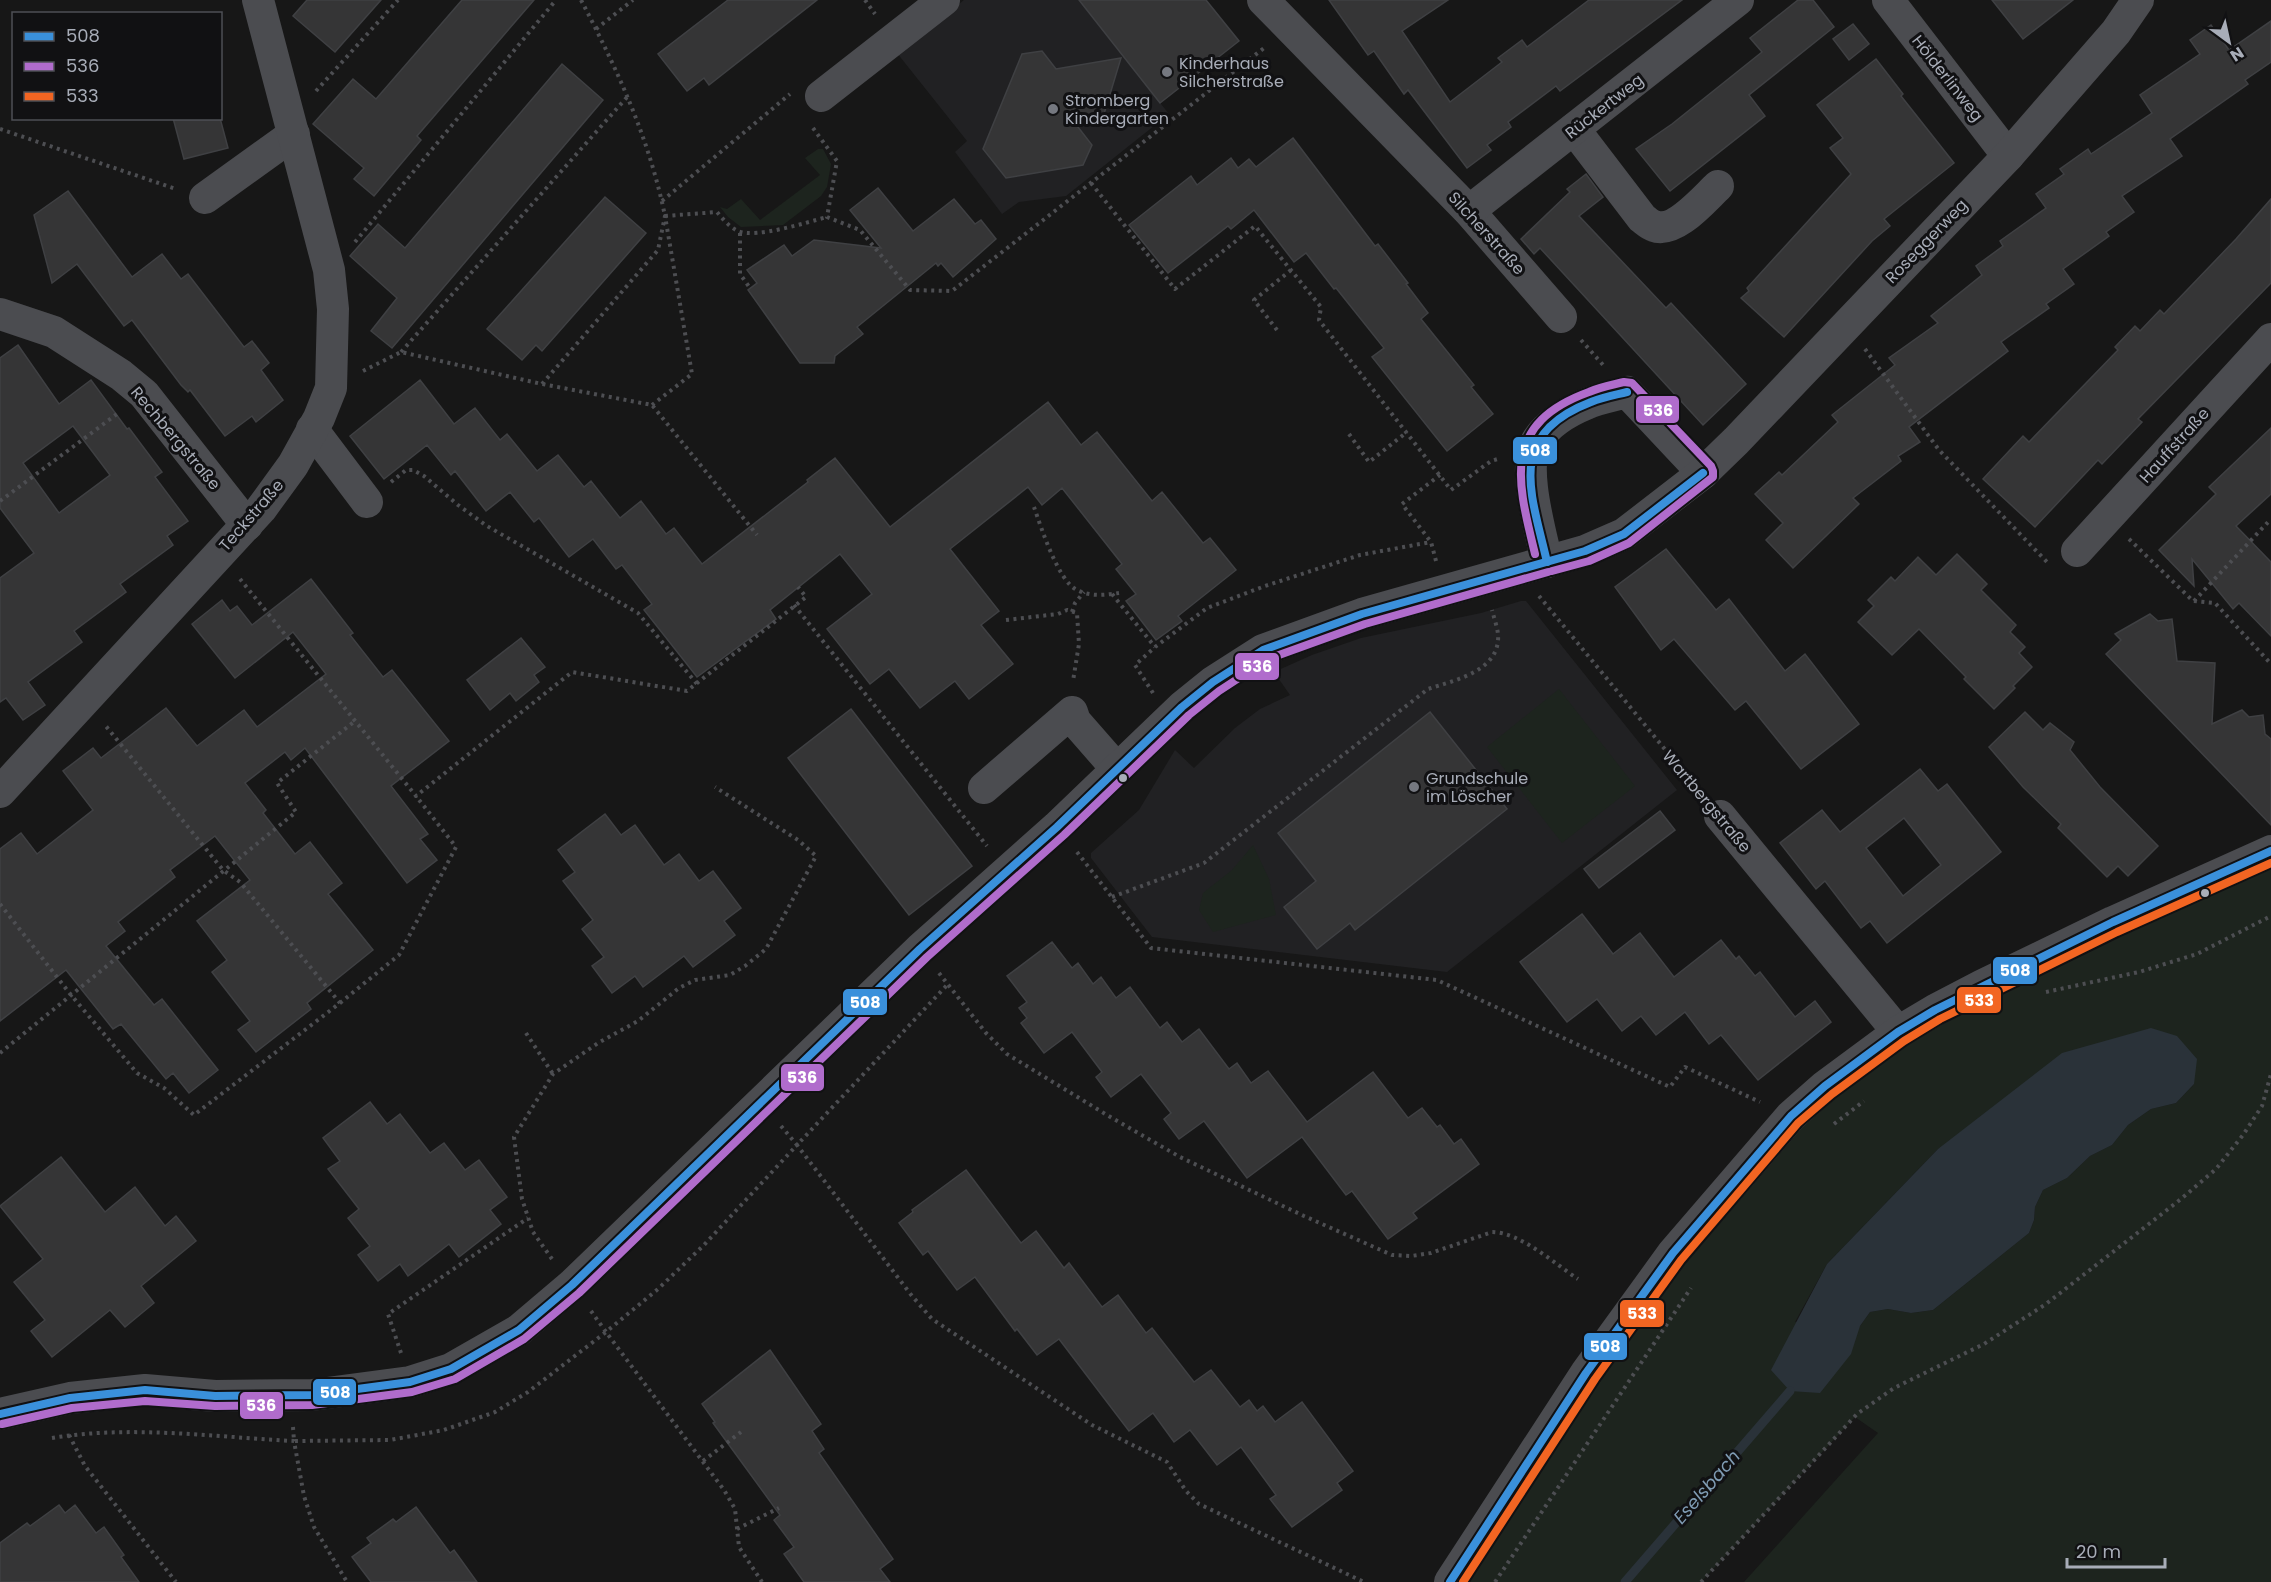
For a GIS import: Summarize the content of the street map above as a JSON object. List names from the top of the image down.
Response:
{
  "streets": {
    "street": [
      "Hölderlinweg",
      "Rückertweg",
      "Silcherstraße",
      "Roseggerweg",
      "Rechbergstraße",
      "Hauffstraße",
      "Teckstraße",
      "Wartbergstraße"
    ]
  },
  "crossings": [
    ["Hölderlinweg", "Roseggerweg"],
    ["Rückertweg", "Silcherstraße"],
    ["Roseggerweg", "Wartbergstraße"],
    ["Rechbergstraße", "Teckstraße"]
  ],
  "water": ["Eselsbach"],
  "places": ["Kinderhaus Silcherstraße", "Stromberg Kindergarten", "Grundschule im Löscher"],
  "lines": ["transit line 536", "transit line 508", "transit line 533"],
  "legend": ["508", "536", "533"],
  "scale_bar": "20 m",
  "north": "bottom right"
}
